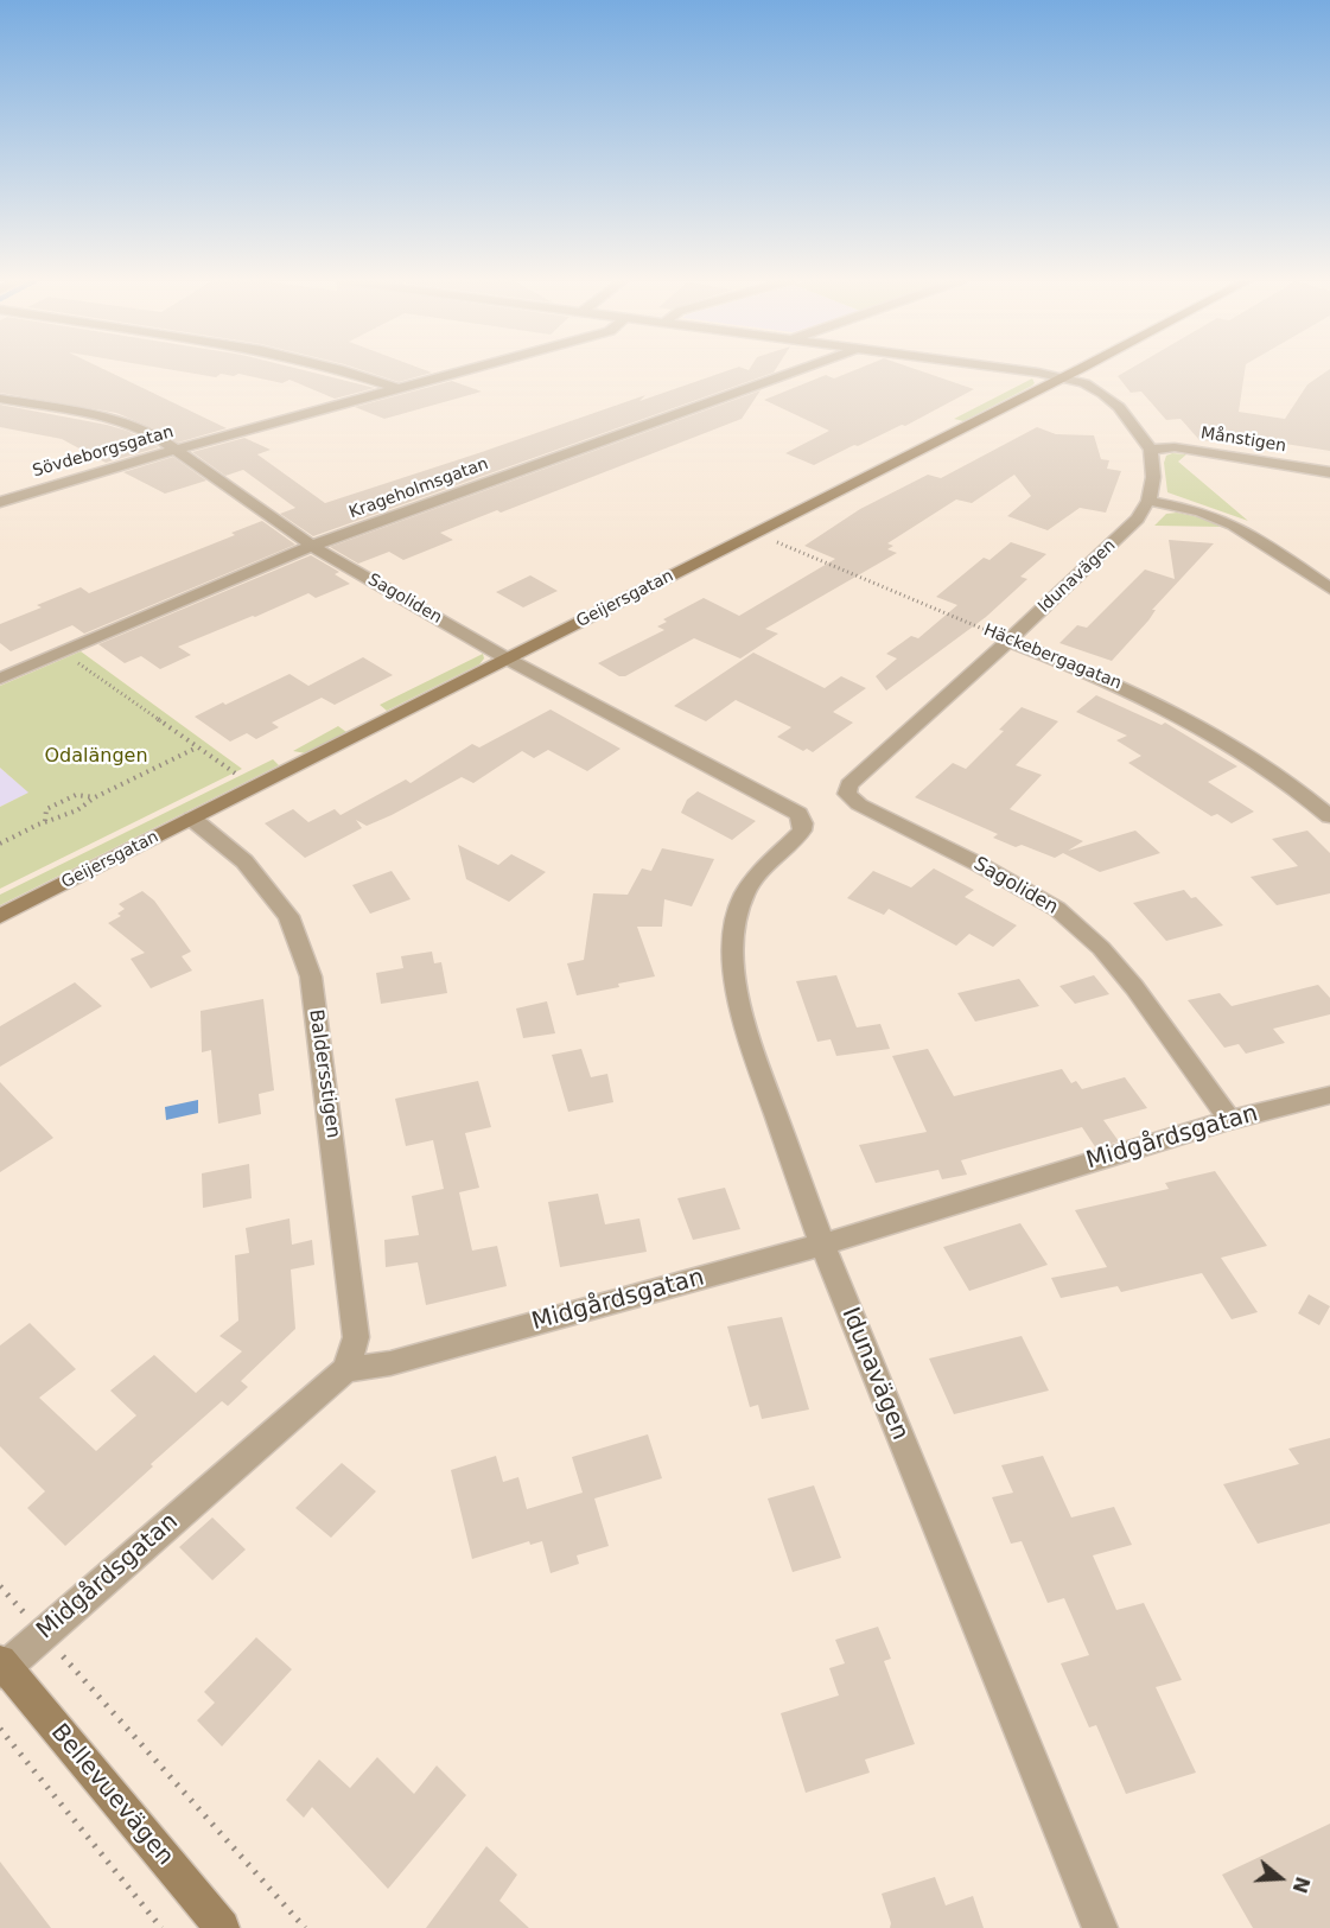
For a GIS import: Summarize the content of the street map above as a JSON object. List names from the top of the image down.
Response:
{
  "streets": {
    "street": [
      "Månstigen",
      "Sövdeborgsgatan",
      "Krageholmsgatan",
      "Idunavägen",
      "Sagoliden",
      "Geijersgatan",
      "Häckebergagatan",
      "Baldersstigen",
      "Midgårdsgatan",
      "Bellevuevägen"
    ]
  },
  "crossings": [
    ["Sövdeborgsgatan", "Sagoliden"],
    ["Krageholmsgatan", "Sagoliden"],
    ["Idunavägen", "Sagoliden"],
    ["Idunavägen", "Häckebergagatan"],
    ["Idunavägen", "Midgårdsgatan"],
    ["Sagoliden", "Geijersgatan"],
    ["Sagoliden", "Midgårdsgatan"],
    ["Geijersgatan", "Häckebergagatan"],
    ["Geijersgatan", "Baldersstigen"],
    ["Baldersstigen", "Midgårdsgatan"],
    ["Midgårdsgatan", "Bellevuevägen"]
  ],
  "parks": ["Odalängen"],
  "north": "right"
}
